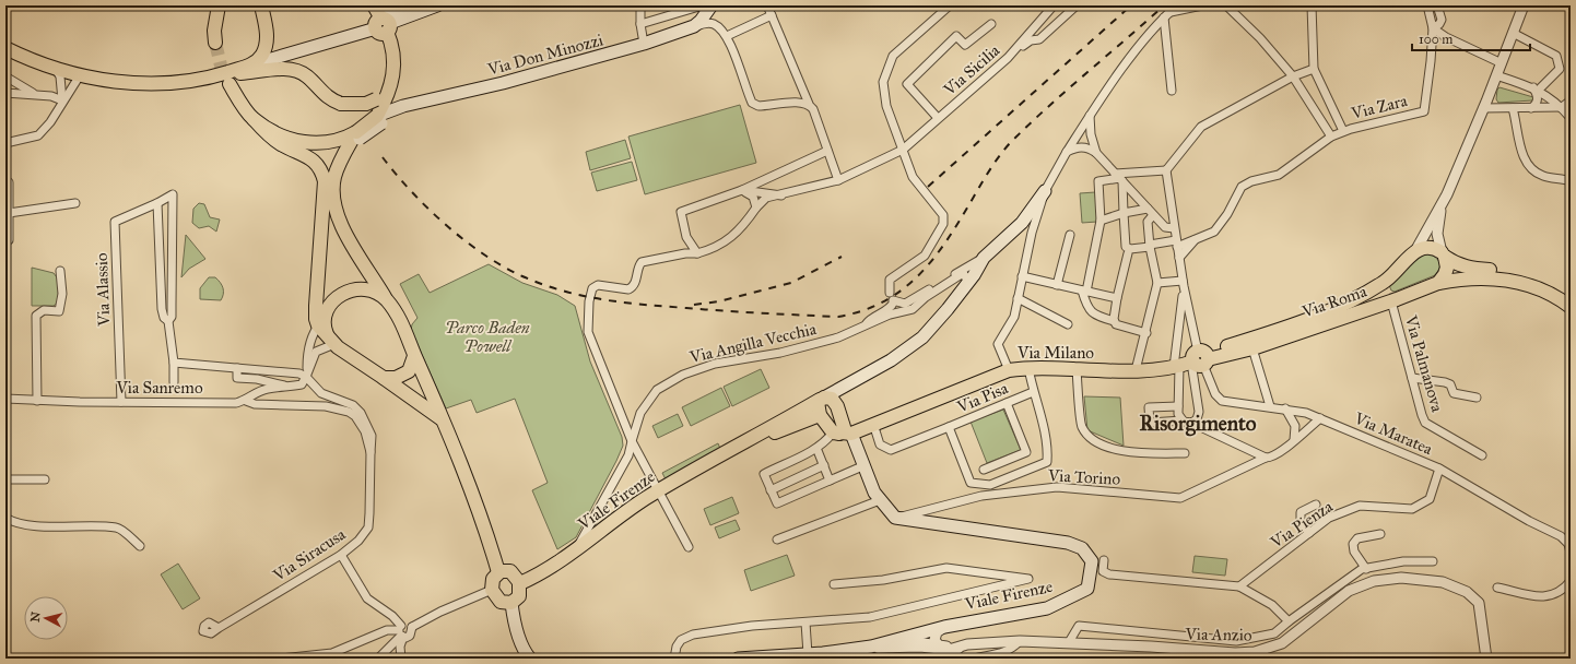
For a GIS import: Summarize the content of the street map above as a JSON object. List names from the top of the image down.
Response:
{
  "streets": {
    "main road": [
      "Via Don Minozzi",
      "Via Roma",
      "Via Milano",
      "Viale Firenze"
    ],
    "street": [
      "Via Sicilia",
      "Via Zara",
      "Via Alassio",
      "Via Angilla Vecchia",
      "Via Palmanova",
      "Via Sanremo",
      "Via Pisa",
      "Via Maratea",
      "Via Torino",
      "Via Pienza",
      "Via Siracusa",
      "Via Anzio"
    ]
  },
  "crossings": [
    ["Via Alassio", "Via Sanremo"],
    ["Via Roma", "Via Milano"],
    ["Via Roma", "Via Palmanova"],
    ["Via Roma", "Via Maratea"],
    ["Via Angilla Vecchia", "Viale Firenze"],
    ["Via Milano", "Via Pisa"],
    ["Via Milano", "Via Maratea"],
    ["Via Sanremo", "Via Siracusa"],
    ["Via Maratea", "Via Torino"],
    ["Via Maratea", "Via Pienza"],
    ["Via Torino", "Viale Firenze"]
  ],
  "districts": ["Risorgimento"],
  "parks": ["Parco Baden Powell"],
  "scale_bar": "100 m",
  "north": "left"
}
